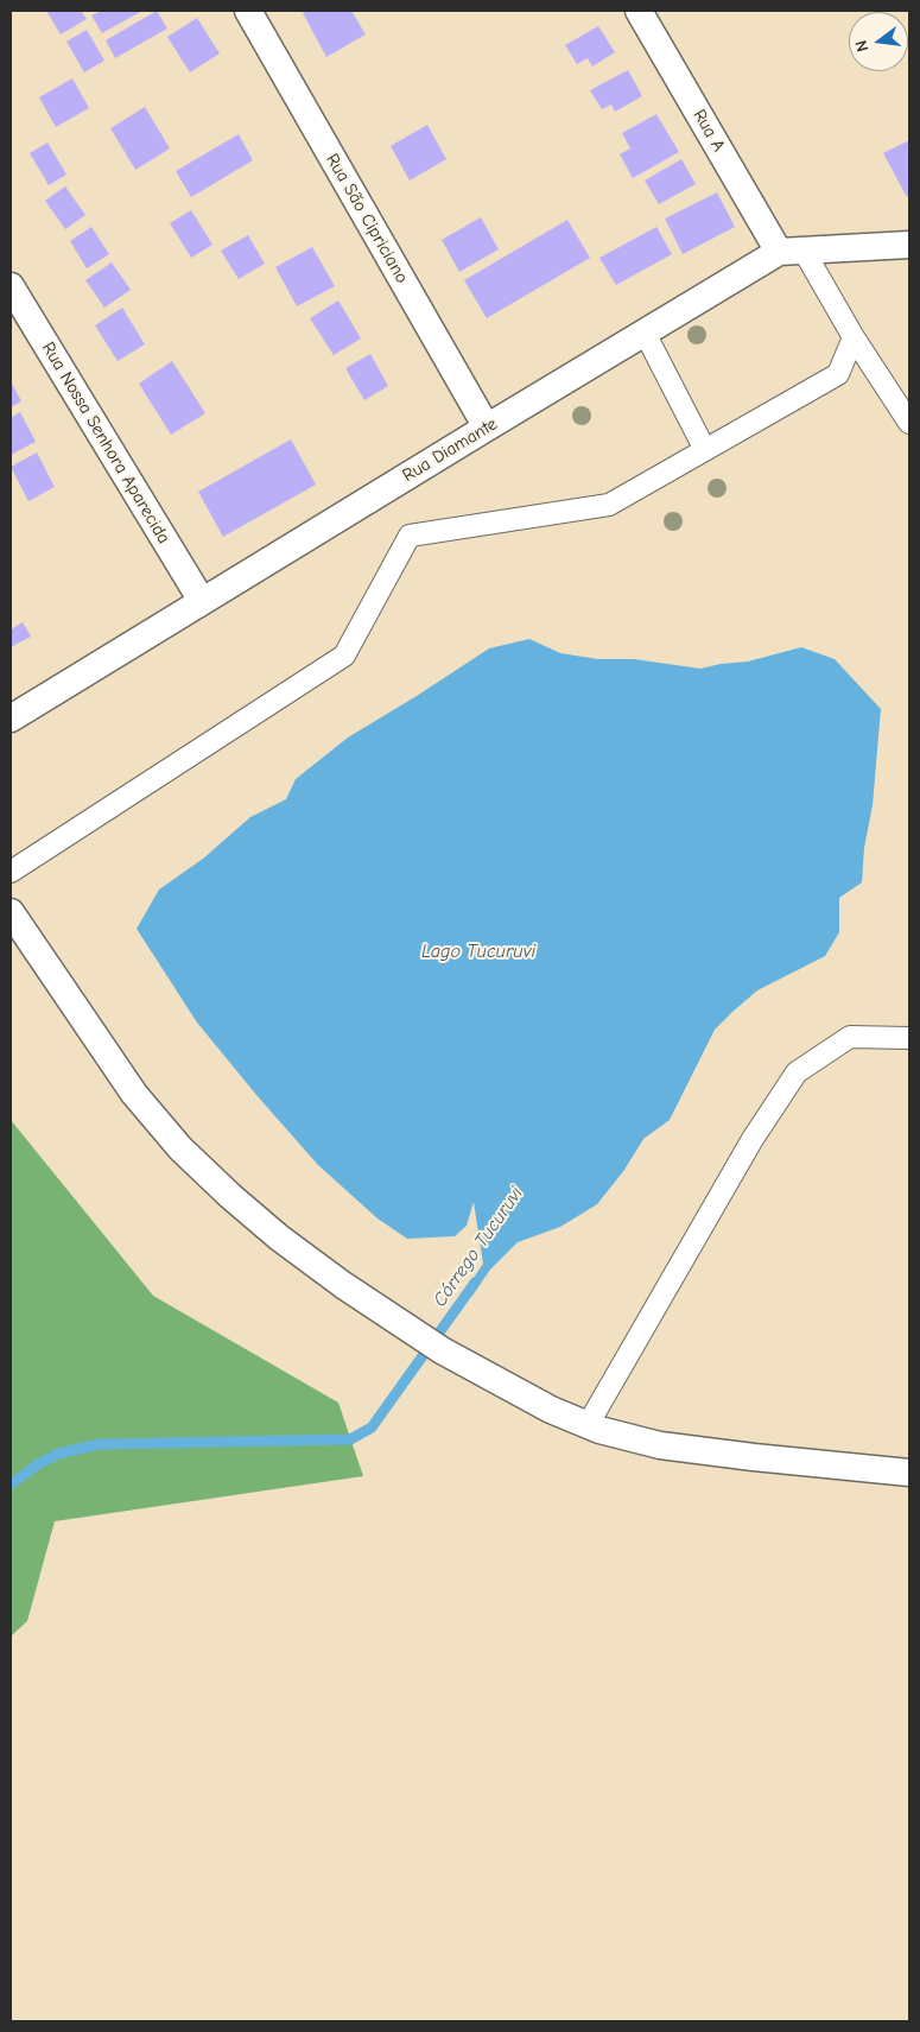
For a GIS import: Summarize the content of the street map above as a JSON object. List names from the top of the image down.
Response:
{
  "streets": {
    "street": [
      "Rua A",
      "Rua São Cipriciano",
      "Rua Nossa Senhora Aparecida",
      "Rua Diamante"
    ]
  },
  "crossings": [
    ["Rua A", "Rua Diamante"],
    ["Rua São Cipriciano", "Rua Diamante"],
    ["Rua Nossa Senhora Aparecida", "Rua Diamante"]
  ],
  "water": ["Lago Tucuruvi", "Córrego Tucuruvi"],
  "north": "left"
}
